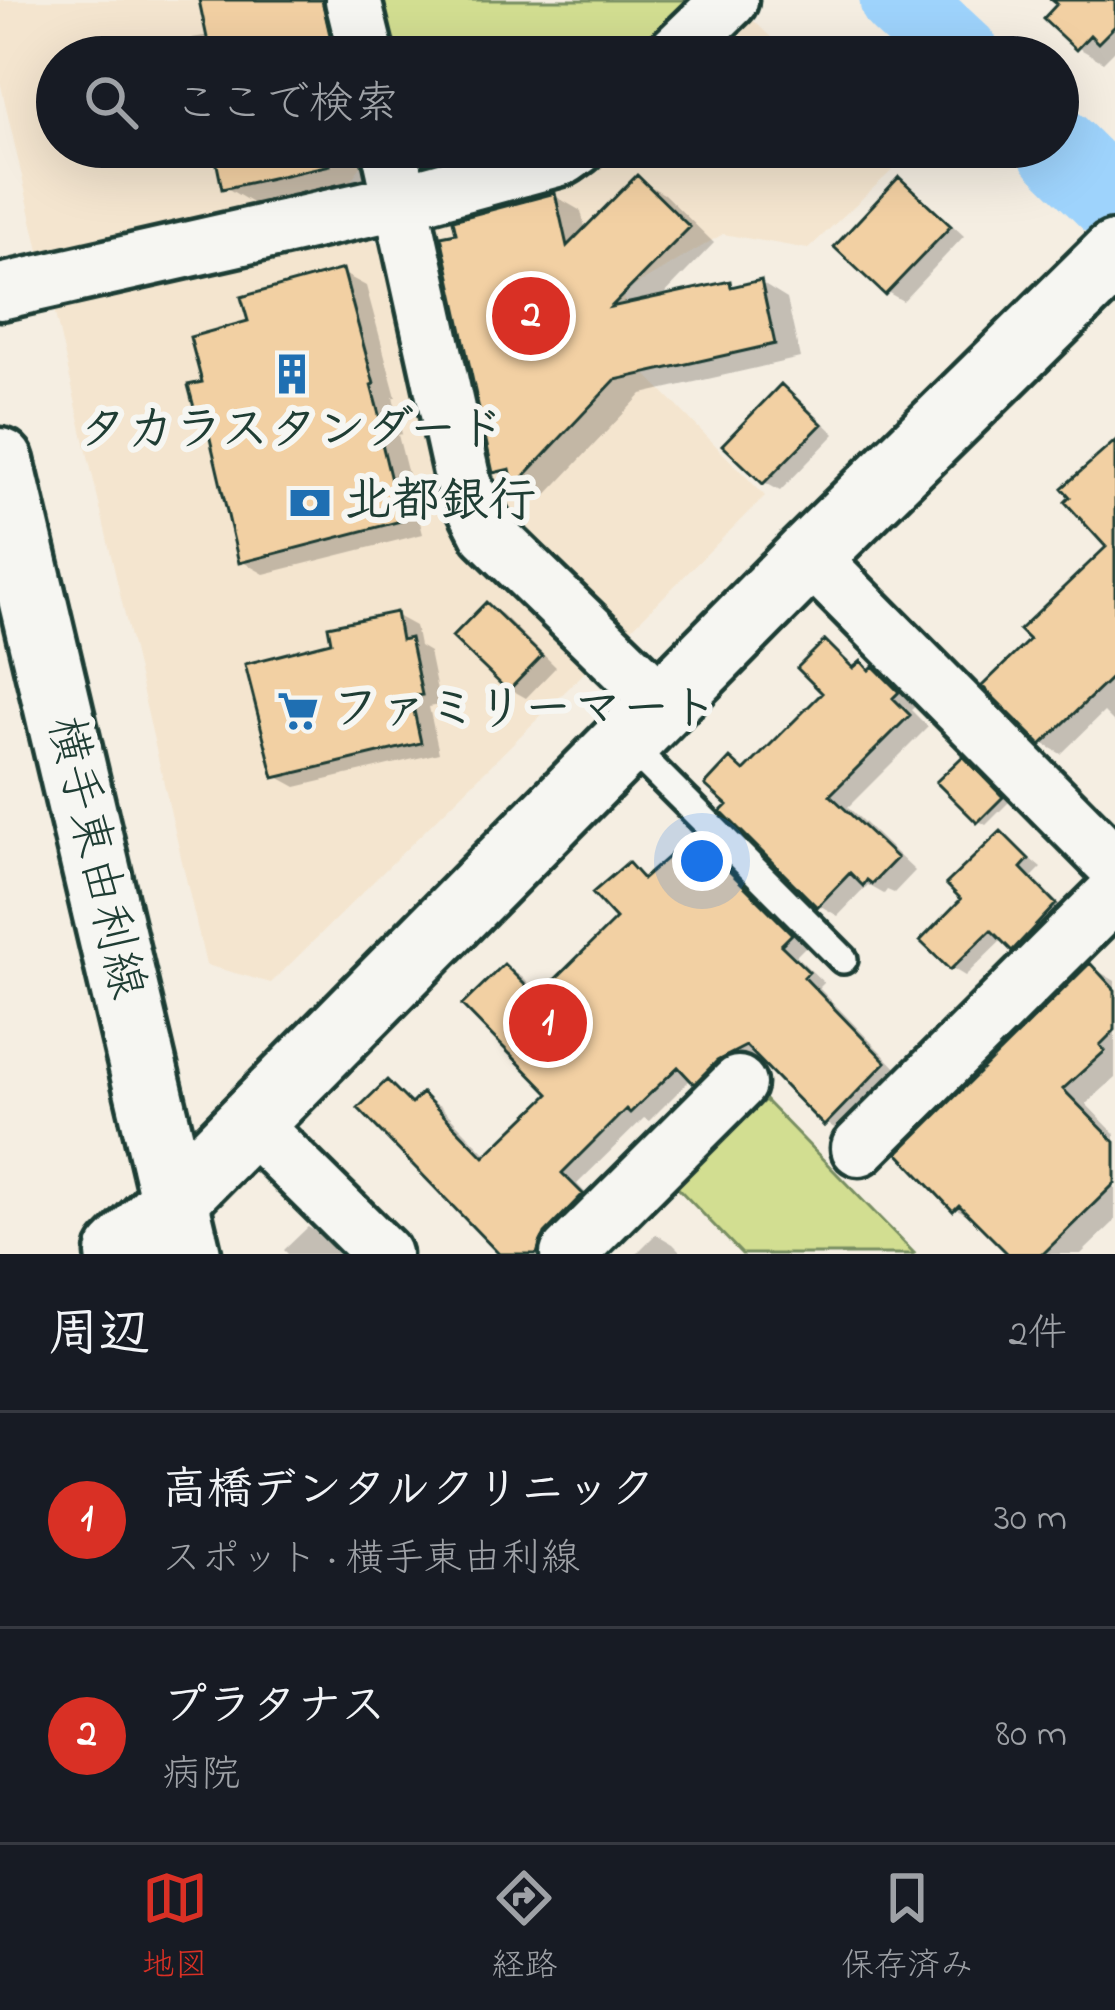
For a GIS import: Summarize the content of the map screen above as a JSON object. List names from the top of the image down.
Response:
{
  "streets": {
    "street": ["横手東由利線"]
  },
  "places": {
    "building": ["タカラスタンダード"],
    "bank": ["北都銀行"],
    "supermarket": ["ファミリーマート"]
  },
  "page": {
    "search": "ここで検索",
    "pins": ["2", "1"],
    "heading": ["周辺", "2件"],
    "list": [
      {
        "mark": "1",
        "name": "高橋デンタルクリニック",
        "note": "スポット · 横手東由利線",
        "value": "30 m"
      },
      {
        "mark": "2",
        "name": "プラタナス",
        "note": "病院",
        "value": "80 m"
      }
    ],
    "nav": ["地図", "経路", "保存済み"]
  }
}
